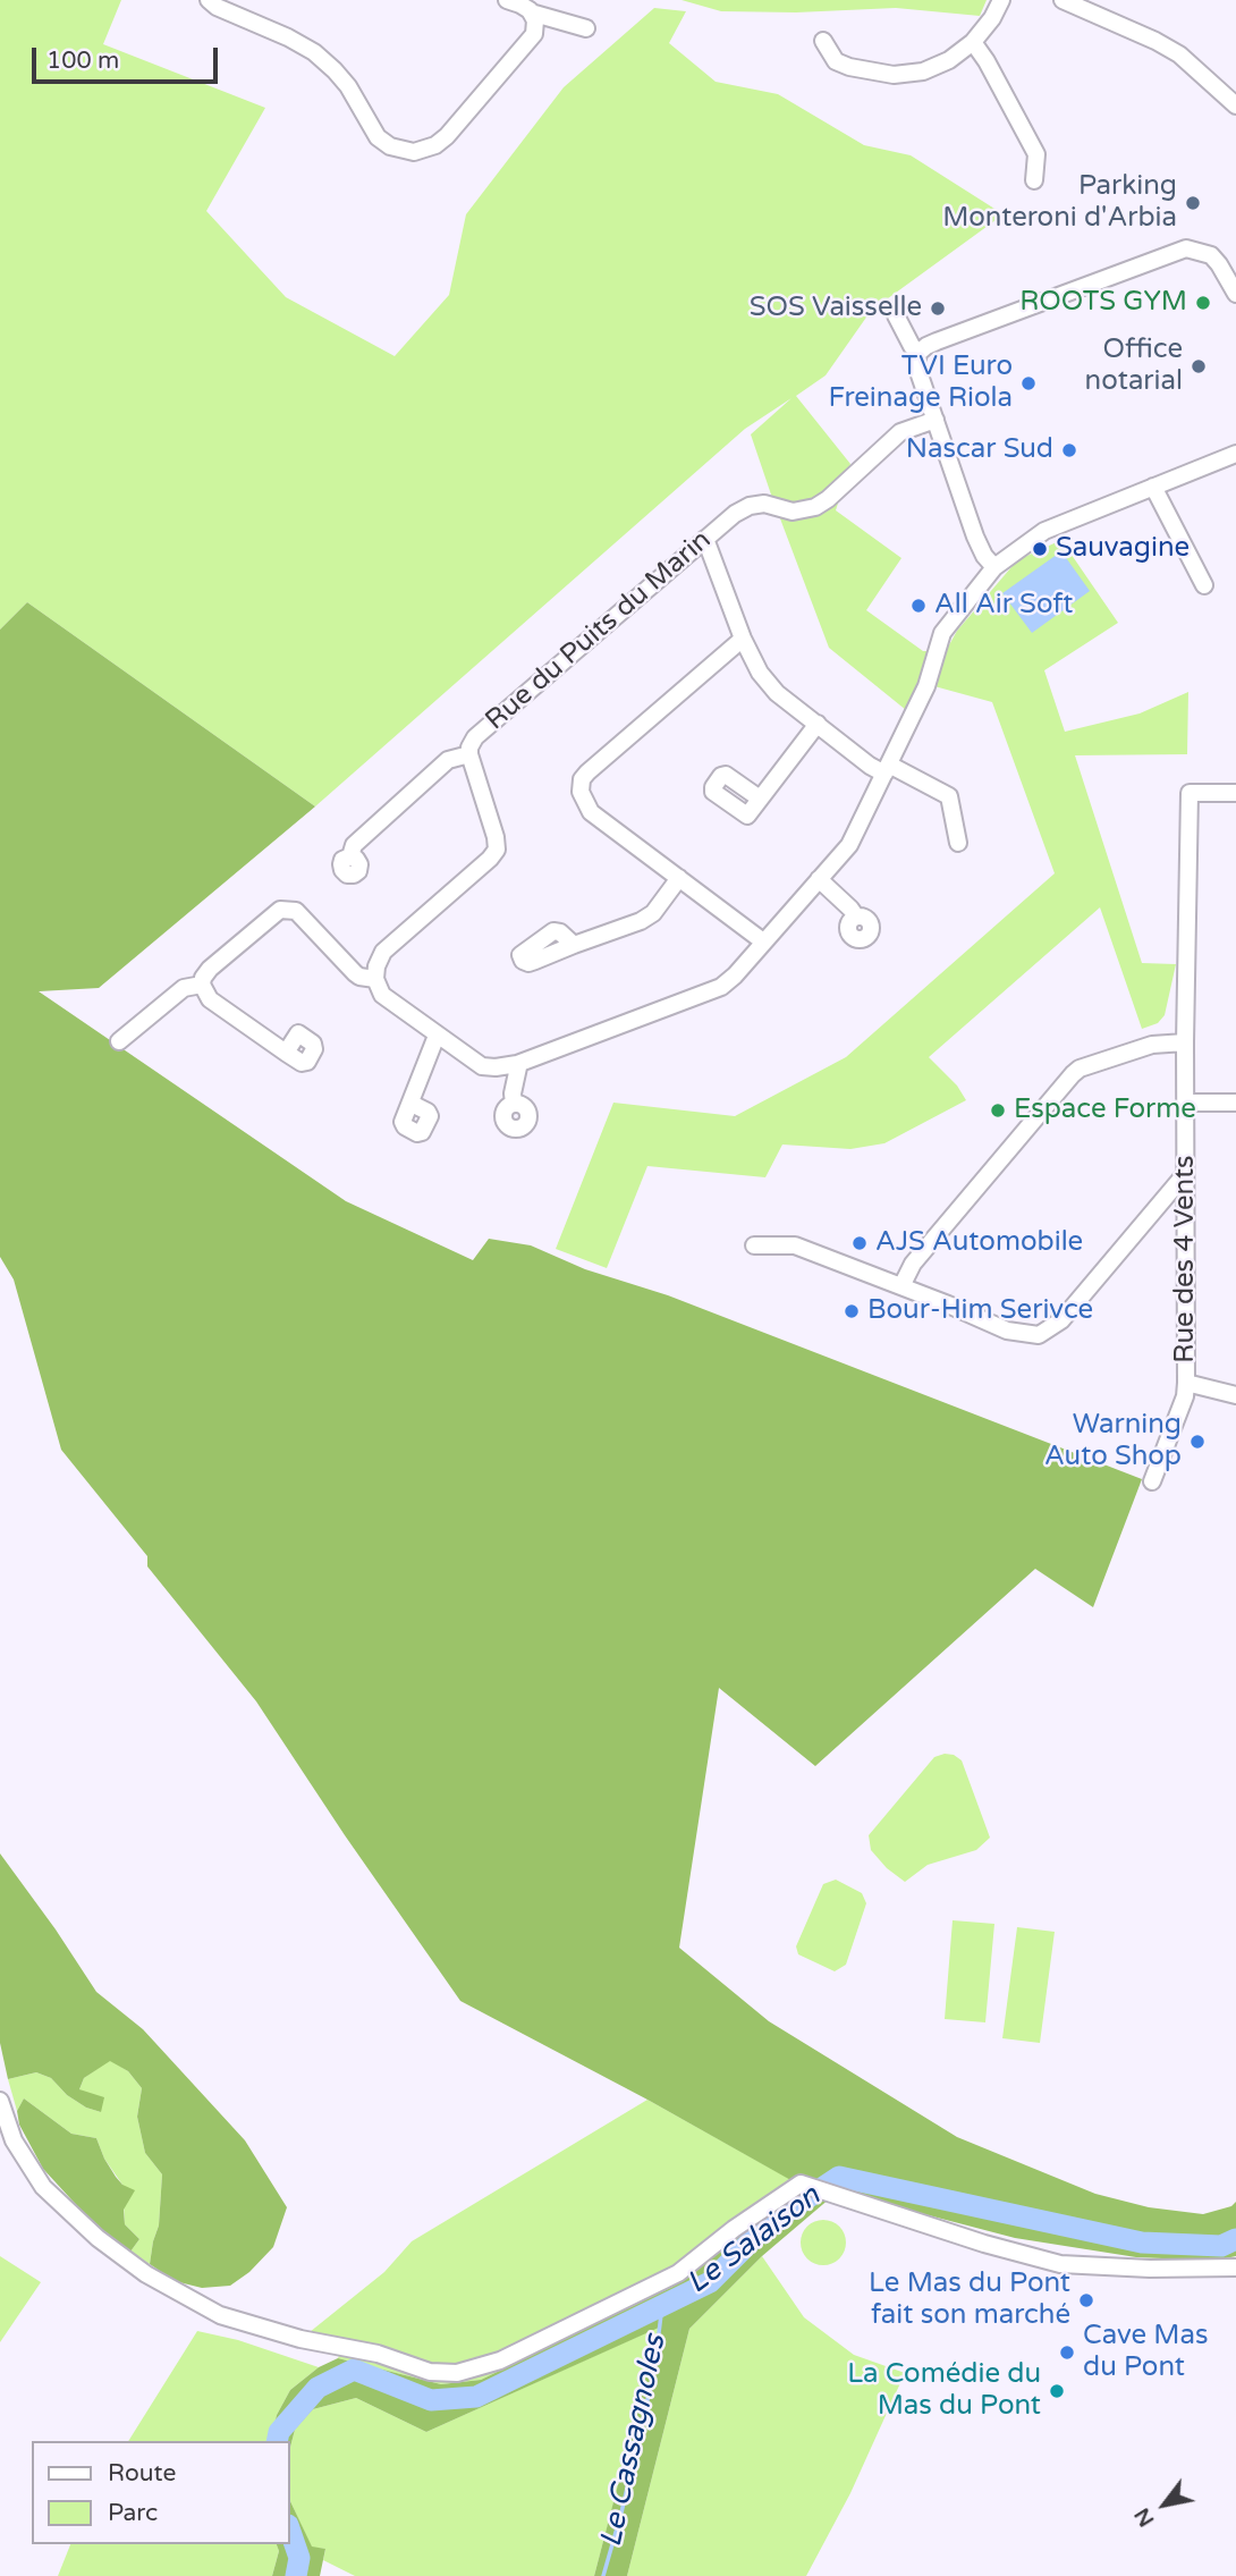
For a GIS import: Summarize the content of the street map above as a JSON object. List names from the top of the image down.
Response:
{
  "streets": {
    "street": ["Rue du Puits du Marin", "Rue des 4 Vents"]
  },
  "water": ["Le Salaison", "Le Cassagnoles"],
  "places": [
    "Parking Monteroni d'Arbia",
    "ROOTS GYM",
    "SOS Vaisselle",
    "Office notarial",
    "TVI Euro Freinage Riola",
    "Nascar Sud",
    "Sauvagine",
    "All Air Soft",
    "Espace Forme",
    "AJS Automobile",
    "Bour-Him Serivce",
    "Warning Auto Shop",
    "Le Mas du Pont fait son marché",
    "Cave Mas du Pont",
    "La Comédie du Mas du Pont"
  ],
  "legend": ["Route", "Parc"],
  "scale_bar": "100 m",
  "north": "bottom left"
}
